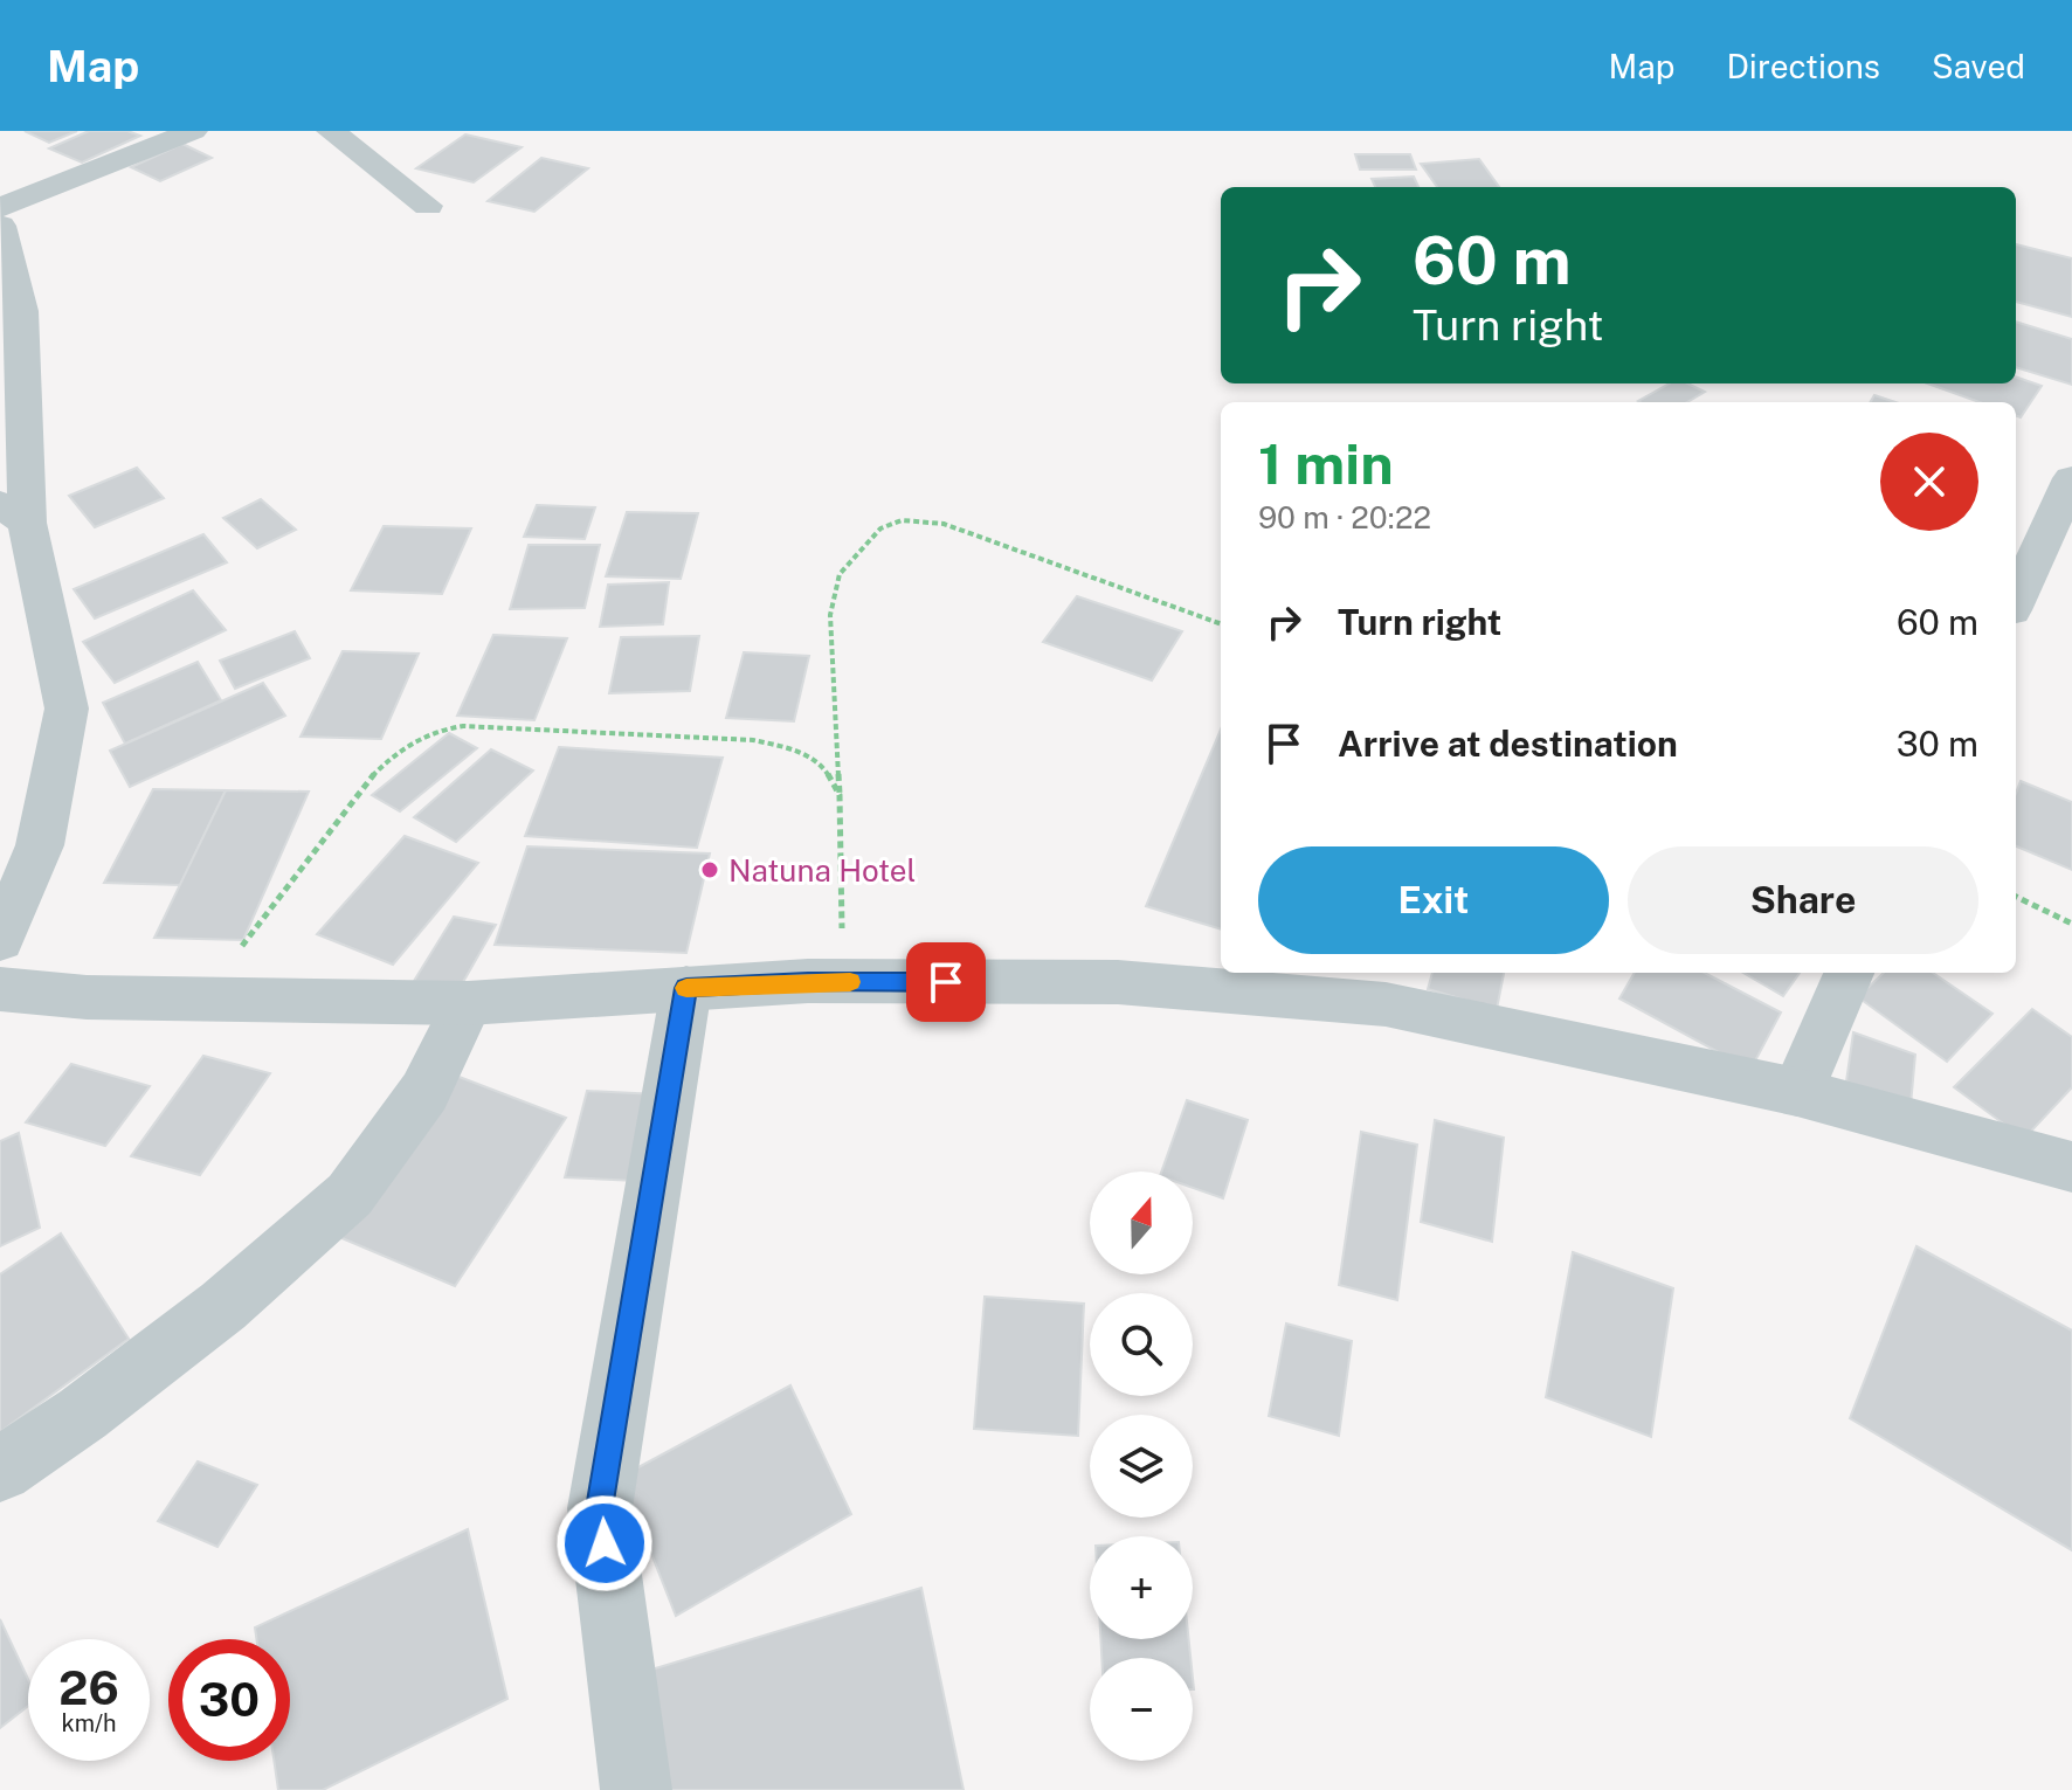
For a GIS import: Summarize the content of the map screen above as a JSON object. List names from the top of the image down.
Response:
{
  "places": ["Natuna Hotel"],
  "north": "top",
  "page": {
    "header": "Map",
    "nav": ["Map", "Directions", "Saved"],
    "turn": ["60 m", "Turn right"],
    "heading": ["1 min", "90 m · 20:22"],
    "list": [
      {
        "name": "Turn right",
        "value": "60 m"
      },
      {
        "name": "Arrive at destination",
        "value": "30 m"
      }
    ],
    "buttons": ["Exit", "Share"],
    "map_buttons": ["+", "−"],
    "speed": "26 km/h",
    "limit": "30"
  }
}
